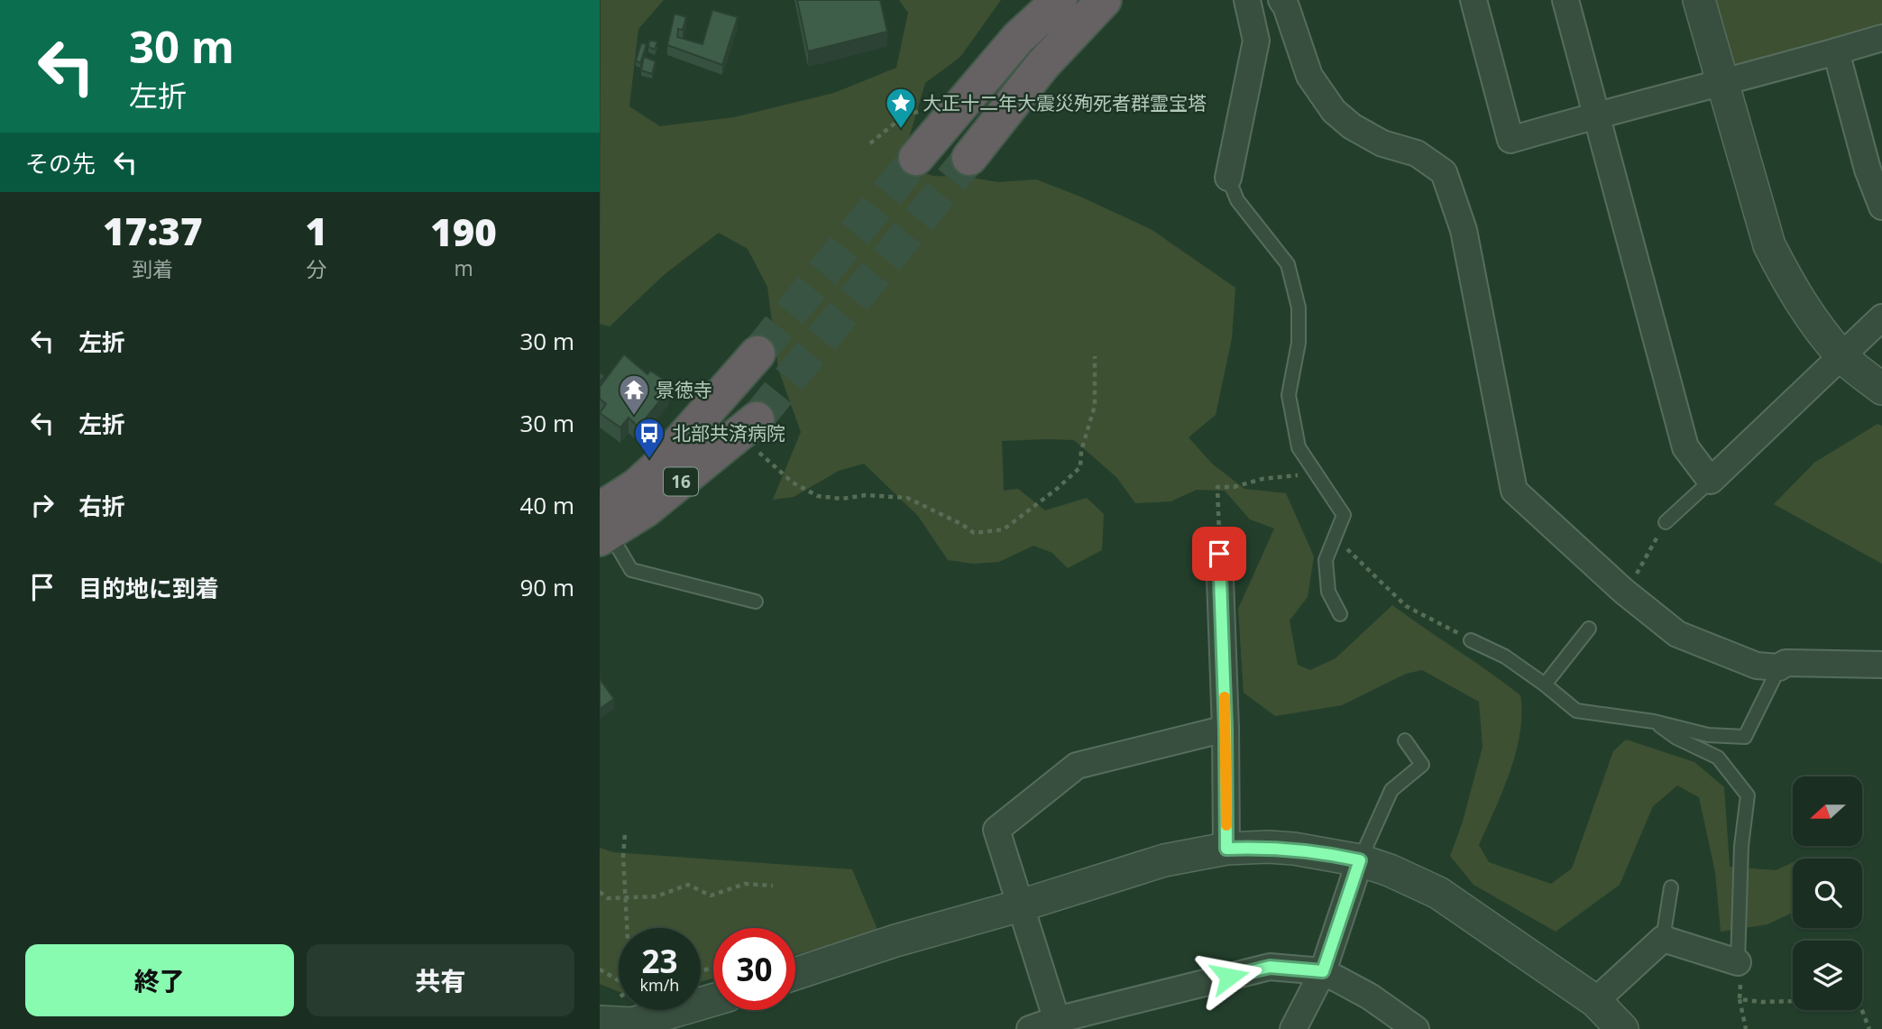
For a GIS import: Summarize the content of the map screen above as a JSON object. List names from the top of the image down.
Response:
{
  "streets": {
    "highway": ["16"]
  },
  "places": {
    "place": ["大正十二年大震災殉死者群霊宝塔"],
    "temple": ["景徳寺"],
    "bus stop": ["北部共済病院"]
  },
  "north": "left",
  "page": {
    "turn": ["30 m", "左折"],
    "then": "その先",
    "eta": [
      "17:37",
      "到着",
      "1",
      "分",
      "190",
      "m"
    ],
    "list": [
      {
        "name": "左折",
        "value": "30 m"
      },
      {
        "name": "左折",
        "value": "30 m"
      },
      {
        "name": "右折",
        "value": "40 m"
      },
      {
        "name": "目的地に到着",
        "value": "90 m"
      }
    ],
    "speed": "23 km/h",
    "limit": "30",
    "buttons": ["終了", "共有"]
  }
}
